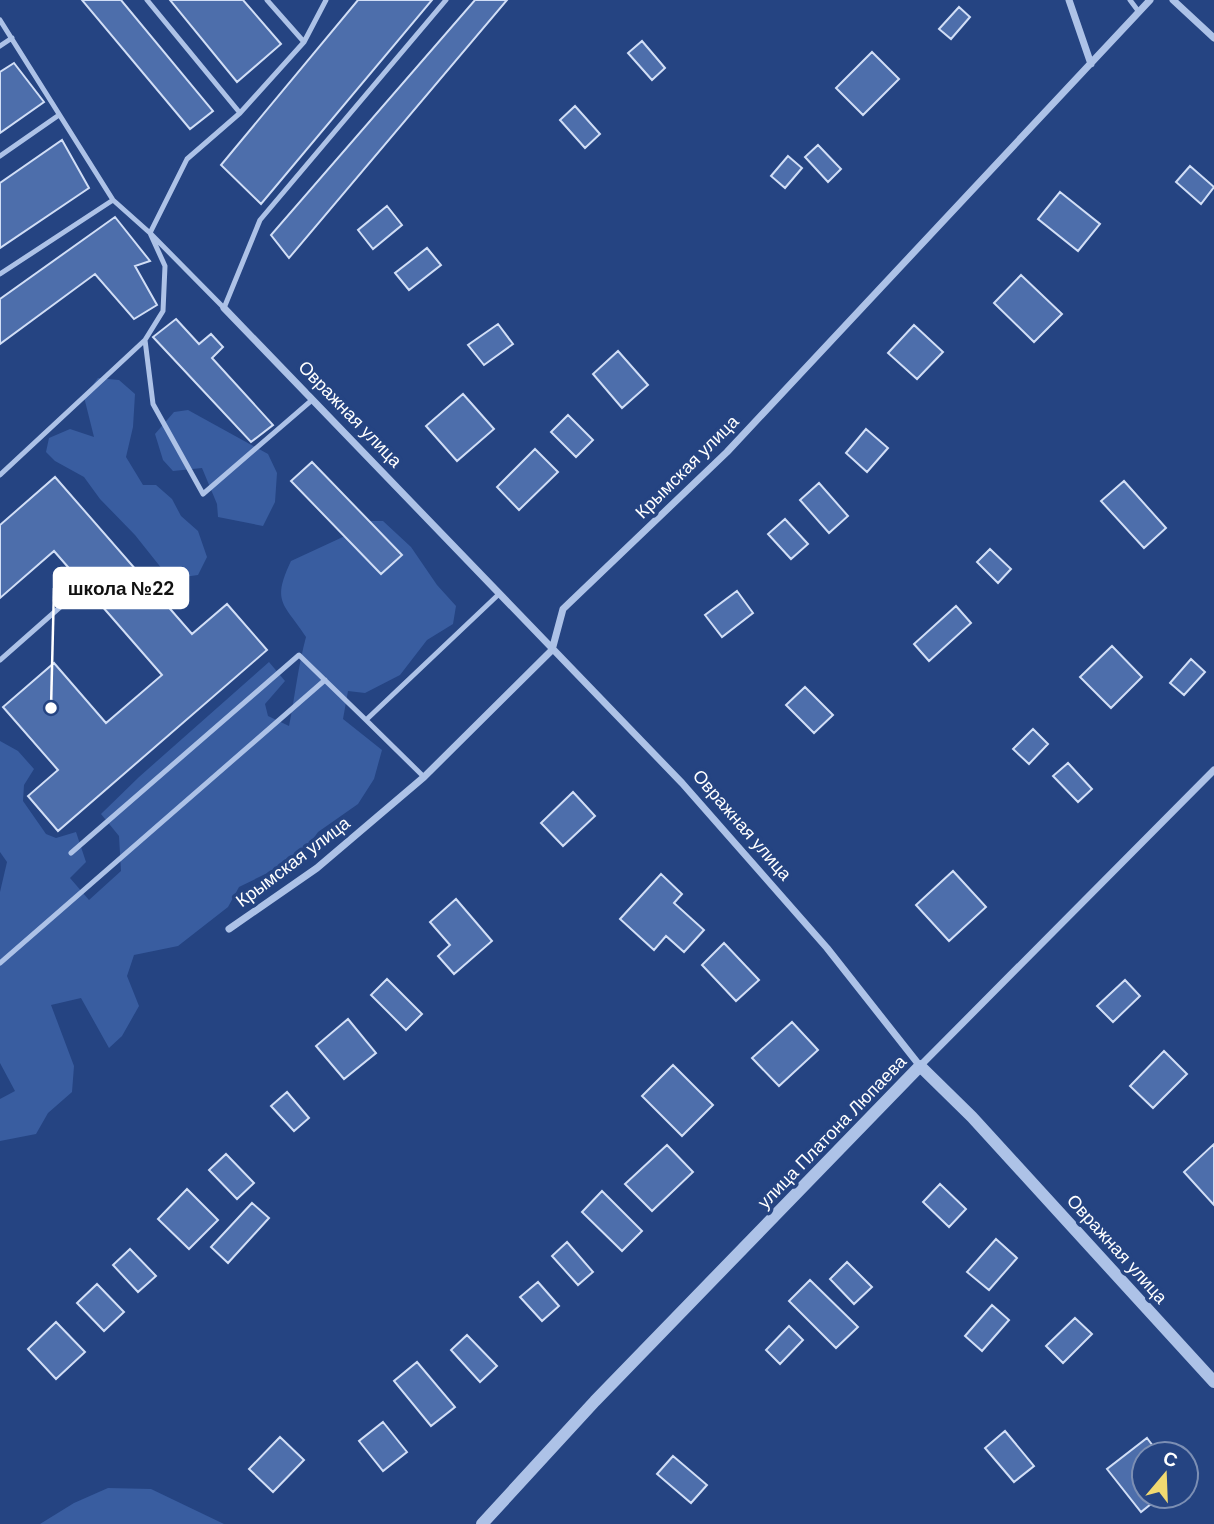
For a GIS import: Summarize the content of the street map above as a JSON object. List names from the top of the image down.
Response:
{
  "streets": {
    "street": ["Овражная улица", "Крымская улица", "улица Платона Люпаева"]
  },
  "crossings": [
    ["Овражная улица", "Крымская улица"],
    ["Овражная улица", "улица Платона Люпаева"]
  ],
  "places": ["школа №22"],
  "north": "top"
}
